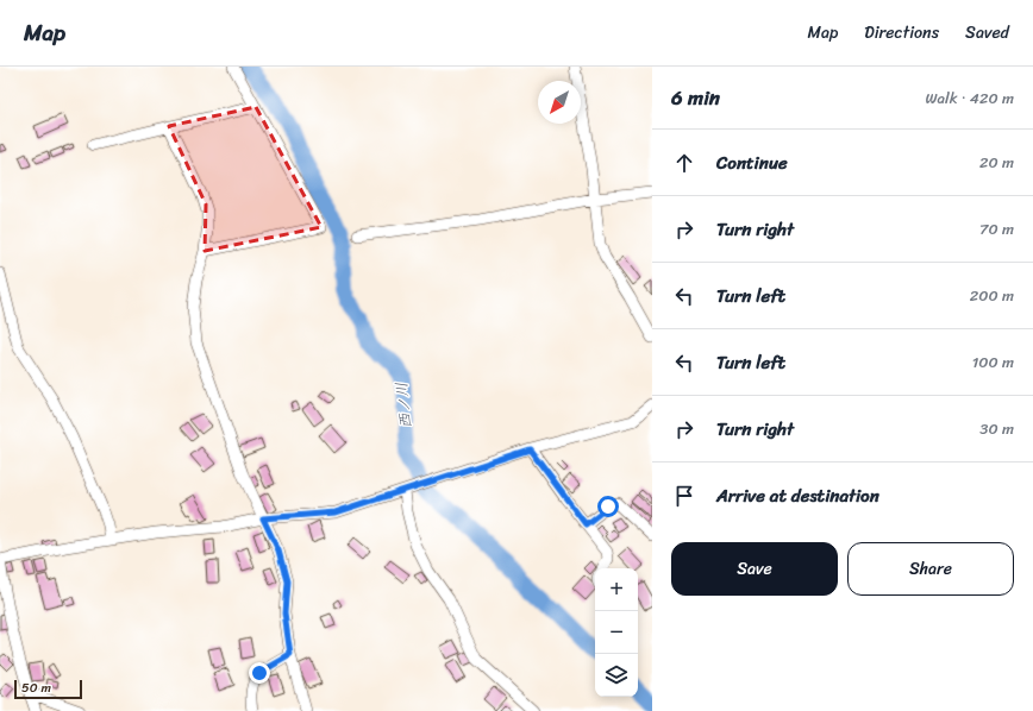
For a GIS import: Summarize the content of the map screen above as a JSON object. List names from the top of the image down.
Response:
{
  "water": ["西ノ川"],
  "scale_bar": "50 m",
  "north": "bottom left",
  "page": {
    "header": "Map",
    "nav": ["Map", "Directions", "Saved"],
    "heading": ["6 min", "Walk · 420 m"],
    "list": [
      ["Continue", "20 m"],
      ["Turn right", "70 m"],
      ["Turn left", "200 m"],
      ["Turn left", "100 m"],
      ["Turn right", "30 m"],
      "Arrive at destination"
    ],
    "buttons": ["Save", "Share"],
    "map_buttons": ["+", "−"],
    "scale": "50 m"
  }
}
